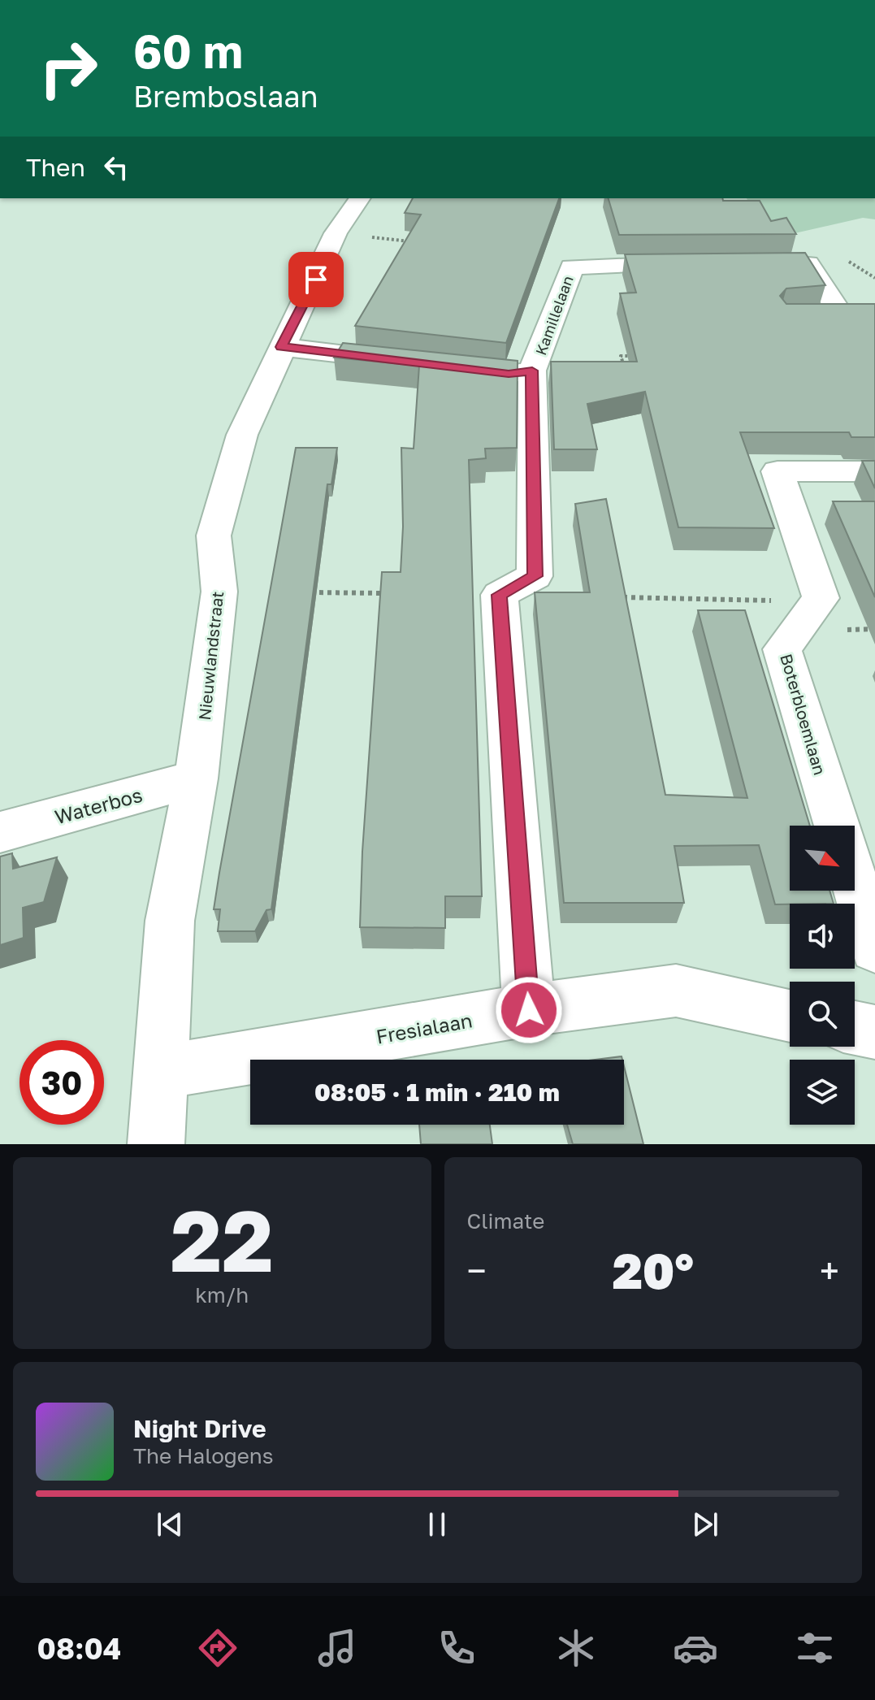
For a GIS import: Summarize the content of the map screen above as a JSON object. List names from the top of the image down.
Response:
{
  "streets": {
    "street": [
      "Kamillelaan",
      "Nieuwlandstraat",
      "Boterbloemlaan",
      "Waterbos",
      "Fresialaan"
    ]
  },
  "crossings": [
    ["Nieuwlandstraat", "Waterbos"],
    ["Nieuwlandstraat", "Fresialaan"]
  ],
  "north": "bottom right",
  "page": {
    "turn": ["60 m", "Bremboslaan"],
    "then": "Then",
    "limit": "30",
    "trip": "08:05 · 1 min · 210 m",
    "tile": [
      ["22", "km/h"],
      "Climate"
    ],
    "heat": ["−", "20°", "+"],
    "song": ["Night Drive", "The Halogens"],
    "tabs": "08:04"
  }
}
